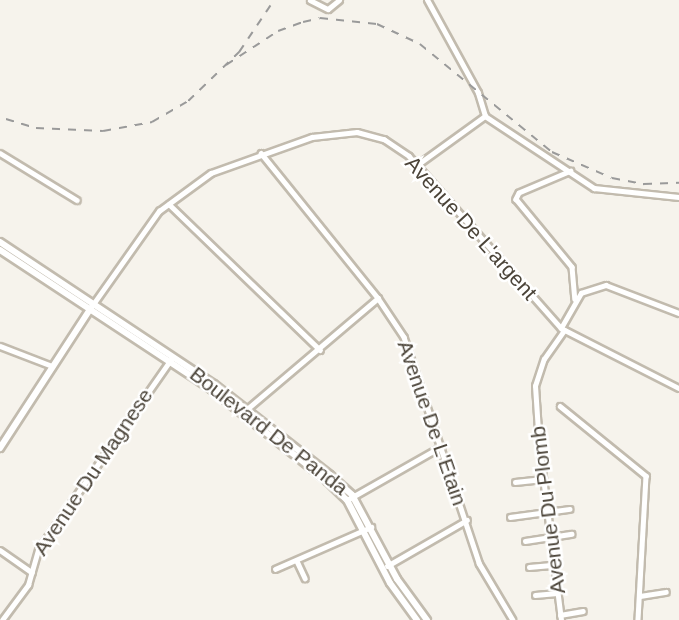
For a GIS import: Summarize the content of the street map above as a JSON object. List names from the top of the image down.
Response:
{
  "streets": {
    "street": [
      "Avenue De L'argent",
      "Avenue De L'Etain",
      "Boulevard De Panda",
      "Avenue Du Magnese",
      "Avenue Du Plomb"
    ]
  },
  "crossings": [
    ["Avenue De L'argent", "Avenue De L'Etain"],
    ["Avenue De L'argent", "Boulevard De Panda"],
    ["Avenue De L'argent", "Avenue Du Plomb"],
    ["Boulevard De Panda", "Avenue Du Magnese"]
  ]
}
